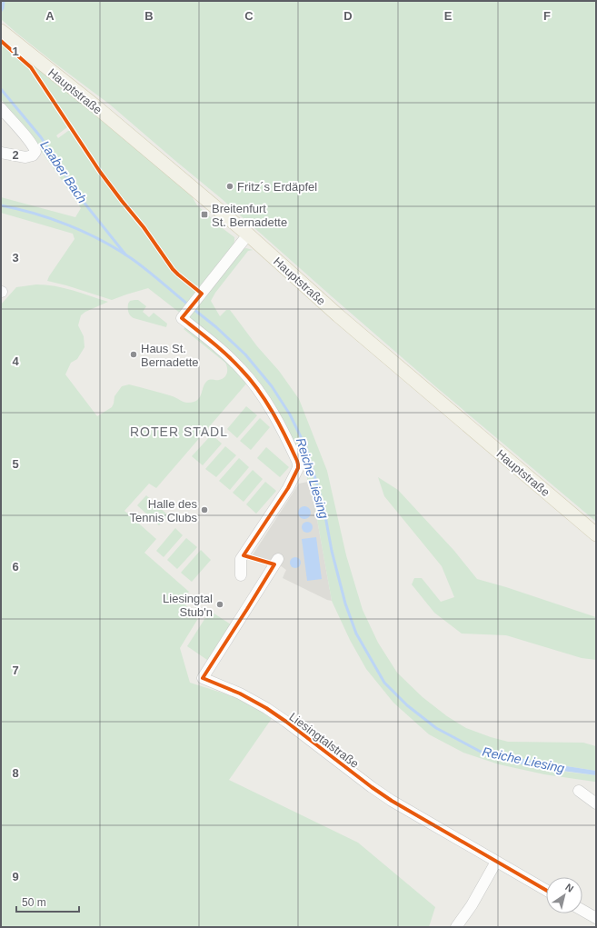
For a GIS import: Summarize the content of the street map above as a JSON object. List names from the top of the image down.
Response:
{
  "streets": {
    "main road": ["Hauptstraße"],
    "street": ["Liesingtalstraße"]
  },
  "districts": ["ROTER STADL"],
  "water": ["Laaber Bach", "Reiche Liesing"],
  "places": {
    "other": [
      "Fritz´s Erdäpfel",
      "Haus St. Bernadette",
      "Halle des Tennis Clubs",
      "Liesingtal Stub'n"
    ],
    "transit": ["Breitenfurt St. Bernadette"]
  },
  "scale_bar": "50 m",
  "north": "top right",
  "grid": {
    "columns": [
      "A",
      "B",
      "C",
      "D",
      "E",
      "F"
    ],
    "rows": [
      "1",
      "2",
      "3",
      "4",
      "5",
      "6",
      "7",
      "8",
      "9"
    ]
  }
}
